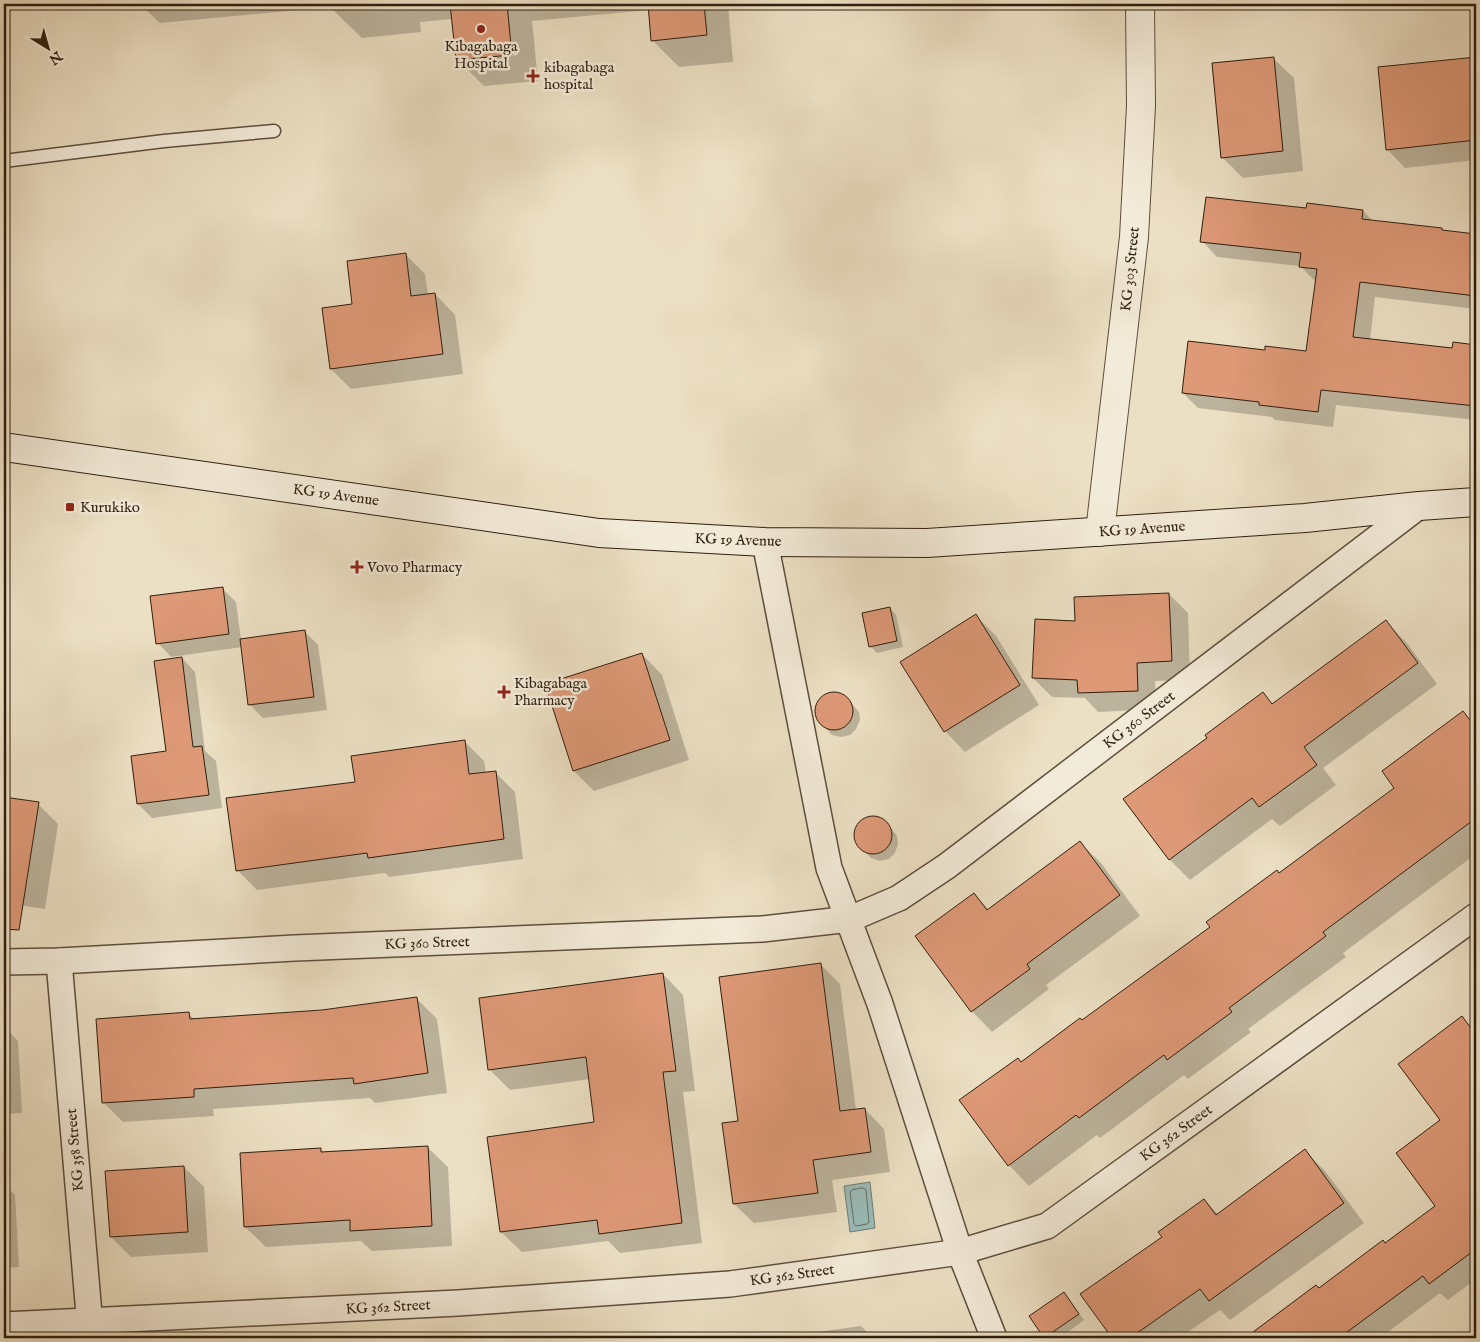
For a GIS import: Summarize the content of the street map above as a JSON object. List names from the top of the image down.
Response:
{
  "streets": {
    "main road": ["KG 303 Street", "KG 19 Avenue"],
    "street": ["KG 360 Street", "KG 362 Street", "KG 358 Street"]
  },
  "crossings": [
    ["KG 303 Street", "KG 19 Avenue"],
    ["KG 19 Avenue", "KG 360 Street"],
    ["KG 360 Street", "KG 358 Street"],
    ["KG 362 Street", "KG 358 Street"]
  ],
  "places": {
    "other": ["Kibagabaga Hospital"],
    "health": ["kibagabaga hospital", "Vovo Pharmacy", "Kibagabaga Pharmacy"],
    "transit": ["Kurukiko"]
  },
  "north": "bottom right"
}
